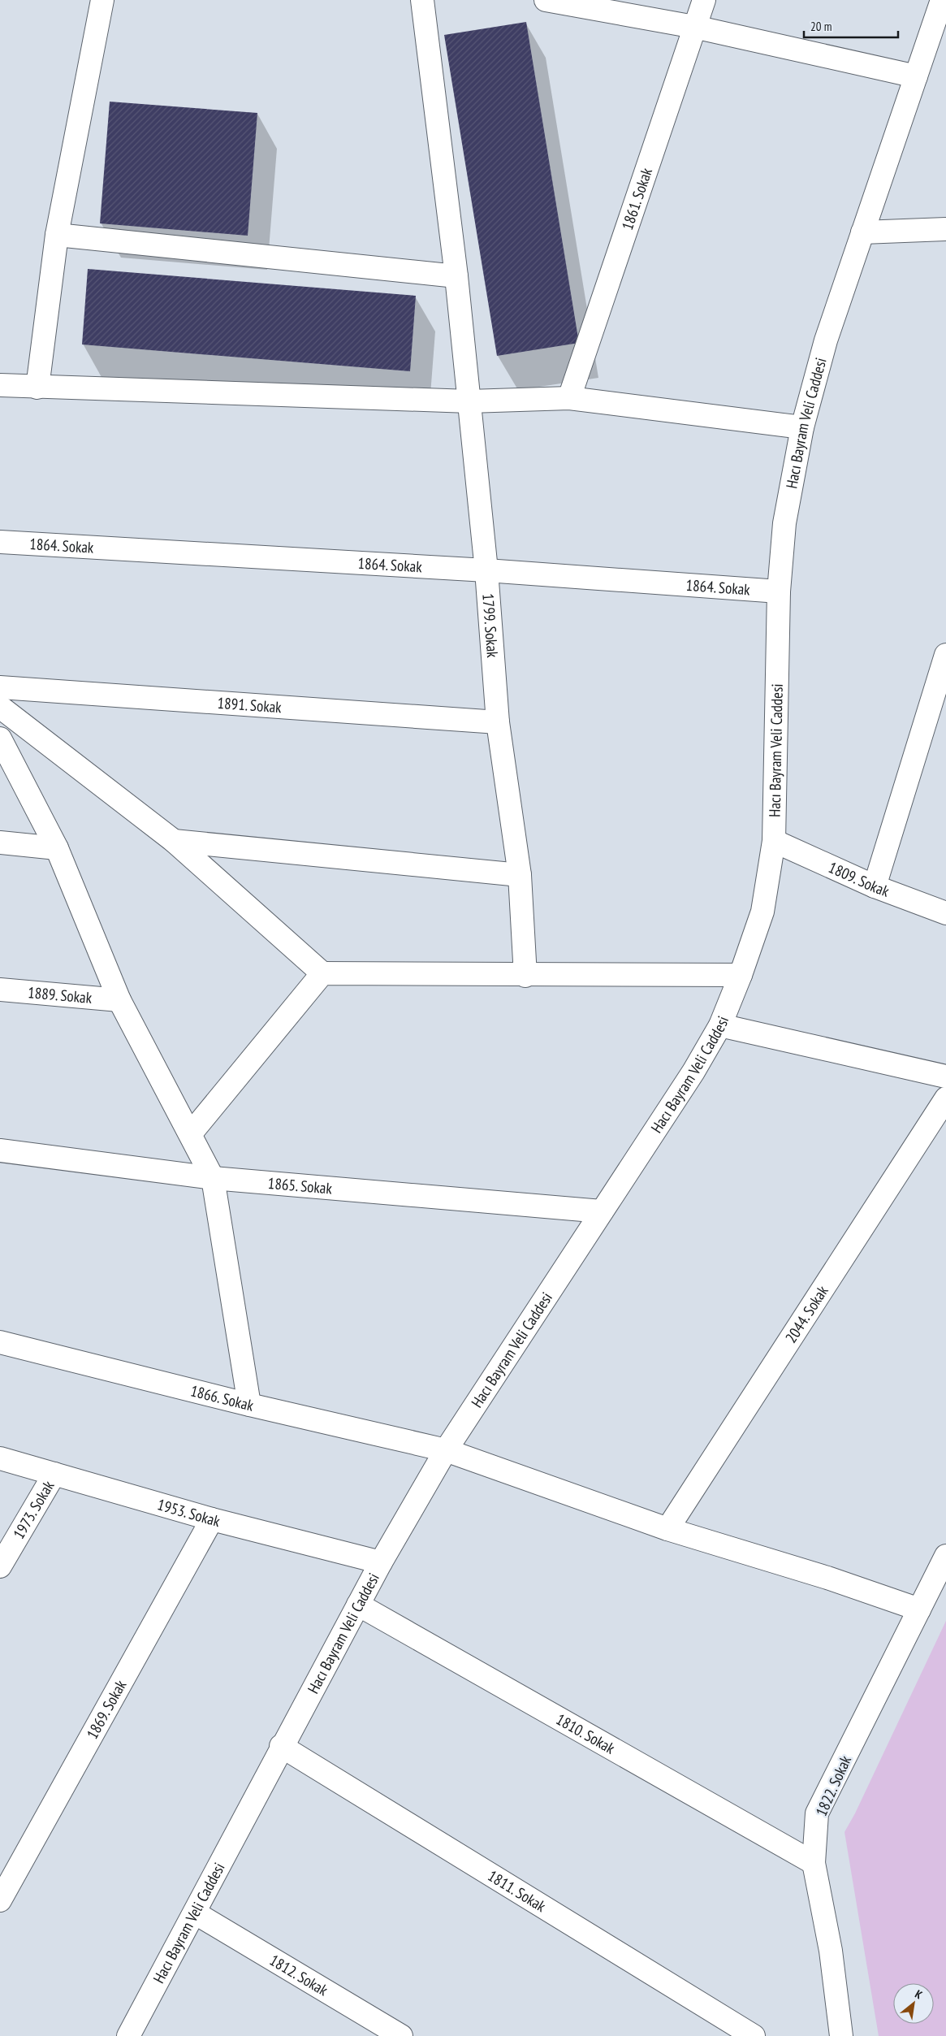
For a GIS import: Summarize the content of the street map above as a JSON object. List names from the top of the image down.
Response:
{
  "streets": {
    "street": [
      "1861. Sokak",
      "Hacı Bayram Veli Caddesi",
      "1864. Sokak",
      "1799. Sokak",
      "1891. Sokak",
      "1809. Sokak",
      "1889. Sokak",
      "1865. Sokak",
      "2044. Sokak",
      "1866. Sokak",
      "1973. Sokak",
      "1953. Sokak",
      "1869. Sokak",
      "1810. Sokak",
      "1822. Sokak",
      "1811. Sokak",
      "1812. Sokak"
    ]
  },
  "crossings": [
    ["Hacı Bayram Veli Caddesi", "1864. Sokak"],
    ["Hacı Bayram Veli Caddesi", "1809. Sokak"],
    ["Hacı Bayram Veli Caddesi", "1865. Sokak"],
    ["Hacı Bayram Veli Caddesi", "1866. Sokak"],
    ["Hacı Bayram Veli Caddesi", "1953. Sokak"],
    ["Hacı Bayram Veli Caddesi", "1810. Sokak"],
    ["Hacı Bayram Veli Caddesi", "1811. Sokak"],
    ["Hacı Bayram Veli Caddesi", "1812. Sokak"],
    ["1864. Sokak", "1799. Sokak"],
    ["1799. Sokak", "1891. Sokak"],
    ["2044. Sokak", "1866. Sokak"],
    ["1866. Sokak", "1822. Sokak"],
    ["1973. Sokak", "1953. Sokak"],
    ["1953. Sokak", "1869. Sokak"],
    ["1810. Sokak", "1822. Sokak"]
  ],
  "scale_bar": "20 m",
  "north": "top right"
}
